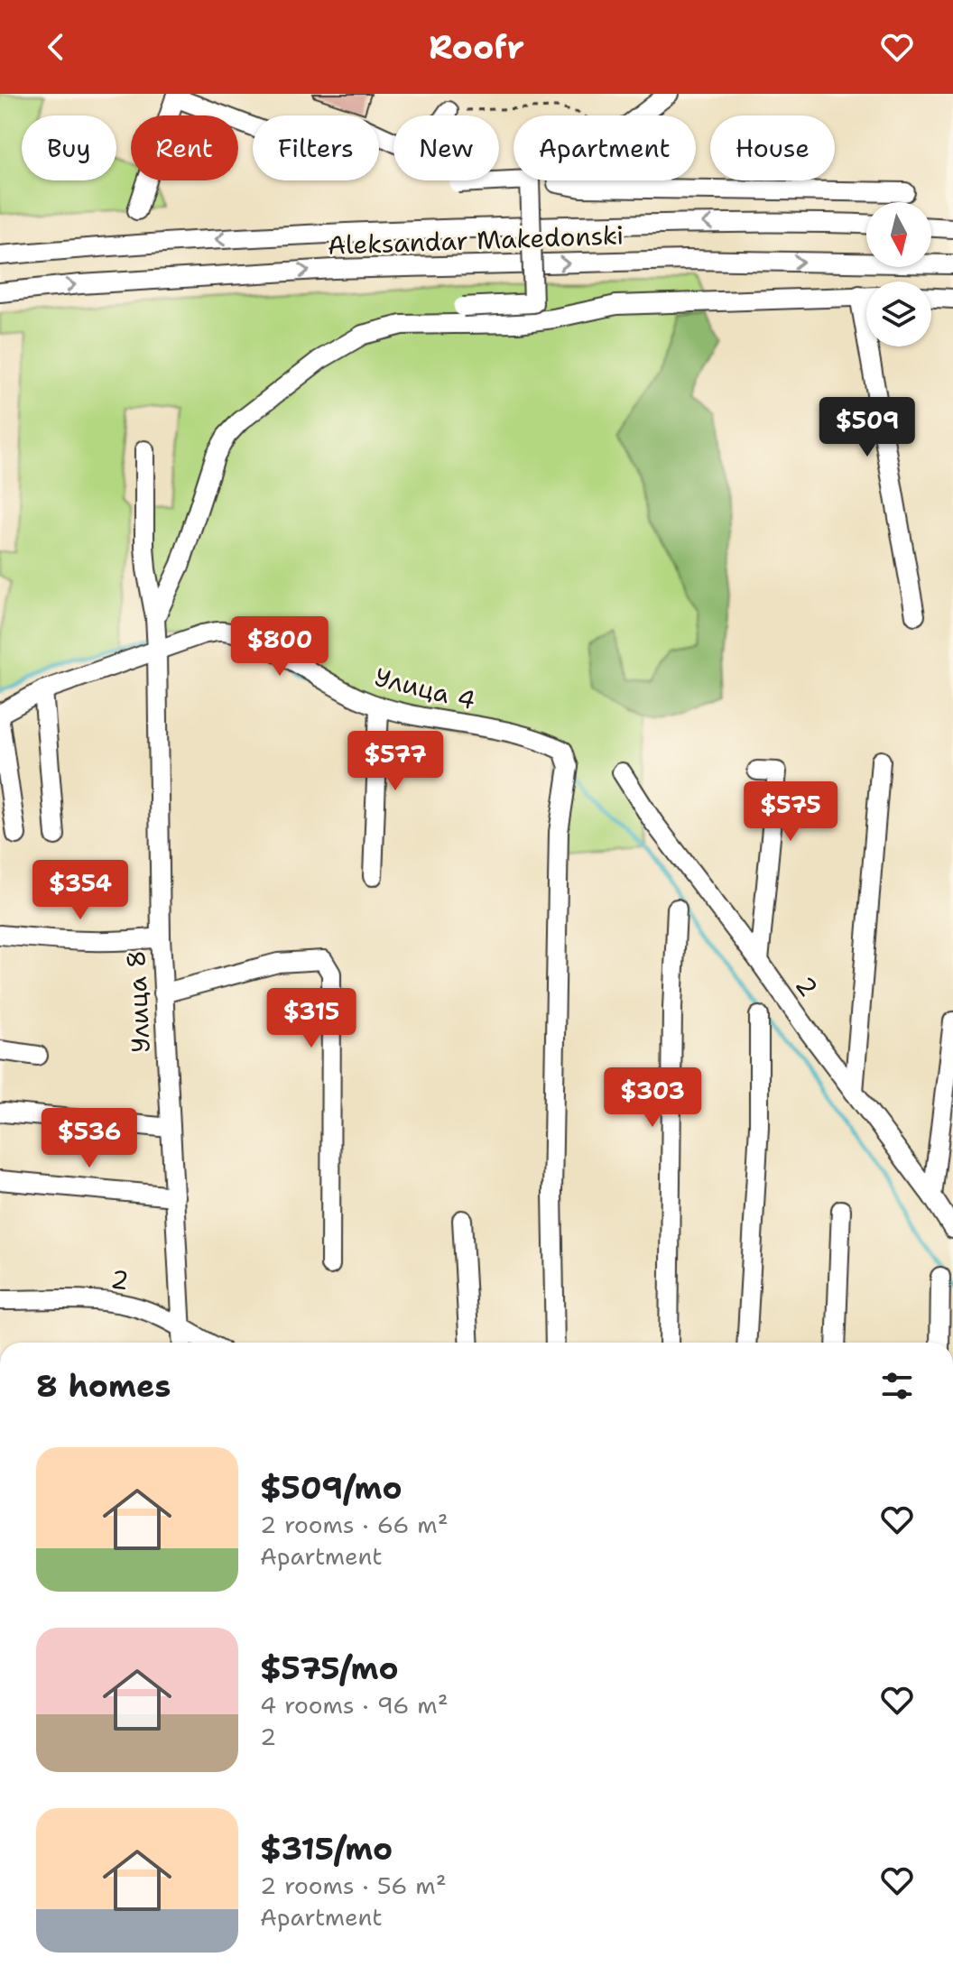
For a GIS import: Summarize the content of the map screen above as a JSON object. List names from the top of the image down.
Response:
{
  "streets": {
    "street": [
      "Aleksandar Makedonski",
      "Улица 4",
      "2",
      "Улица 8"
    ]
  },
  "crossings": [
    ["Улица 4", "Улица 8"],
    ["2", "Улица 8"]
  ],
  "north": "bottom",
  "page": {
    "header": "Roofr",
    "chip": [
      "Buy",
      "Rent",
      "Filters",
      "New",
      "Apartment",
      "House"
    ],
    "price": [
      "$509",
      "$800",
      "$577",
      "$575",
      "$354",
      "$315",
      "$303",
      "$536"
    ],
    "heading": "8 homes",
    "list": [
      {
        "name": "$509/mo",
        "note": "2 rooms · 66 m² · Apartment"
      },
      {
        "name": "$575/mo",
        "note": "4 rooms · 96 m² · 2"
      },
      {
        "name": "$315/mo",
        "note": "2 rooms · 56 m² · Apartment"
      }
    ]
  }
}
